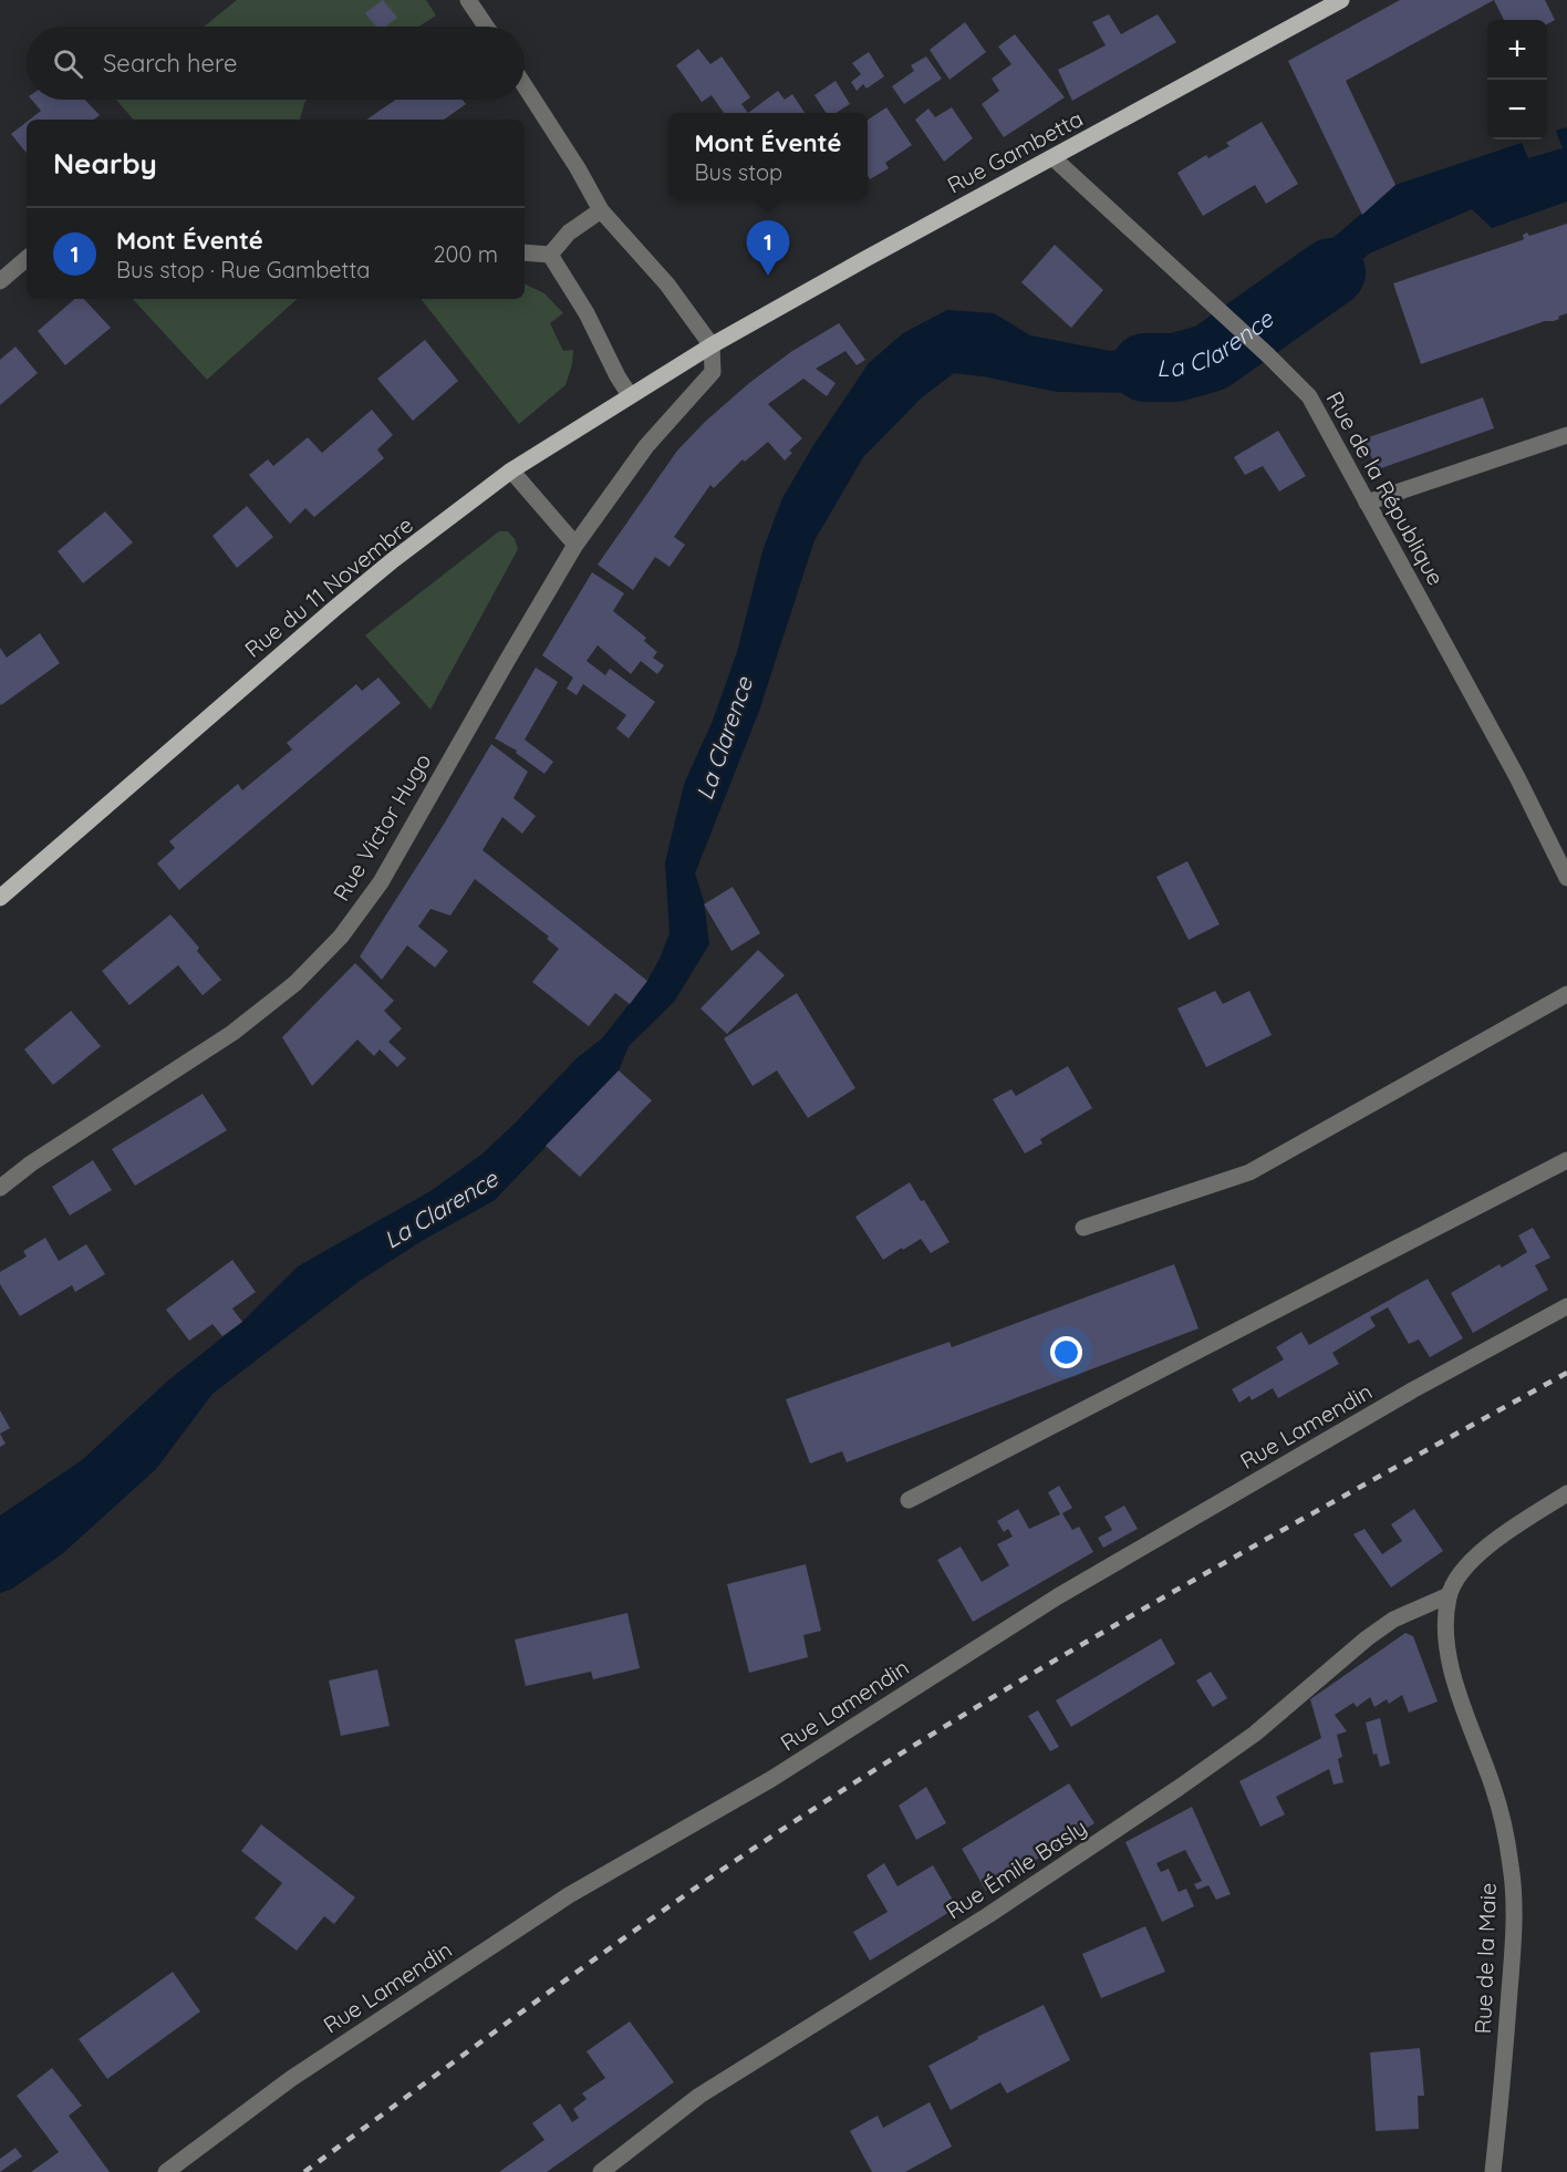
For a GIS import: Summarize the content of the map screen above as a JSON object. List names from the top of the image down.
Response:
{
  "streets": {
    "main road": ["Rue Gambetta", "Rue du 11 Novembre"],
    "street": [
      "Rue de la République",
      "Rue Victor Hugo",
      "Rue Lamendin",
      "Rue Émile Basly",
      "Rue de la Maie"
    ]
  },
  "crossings": [
    ["Rue Gambetta", "Rue de la République"],
    ["Rue Gambetta", "Rue du 11 Novembre"],
    ["Rue Gambetta", "Rue Victor Hugo"],
    ["Rue du 11 Novembre", "Rue Victor Hugo"],
    ["Rue Émile Basly", "Rue de la Maie"]
  ],
  "water": ["La Clarence"],
  "page": {
    "map_buttons": ["+", "−"],
    "search": "Search here",
    "popup": ["Mont Éventé", "Bus stop"],
    "heading": "Nearby",
    "list": [
      {
        "mark": "1",
        "name": "Mont Éventé",
        "note": "Bus stop · Rue Gambetta",
        "value": "200 m"
      }
    ],
    "pins": "1"
  }
}
